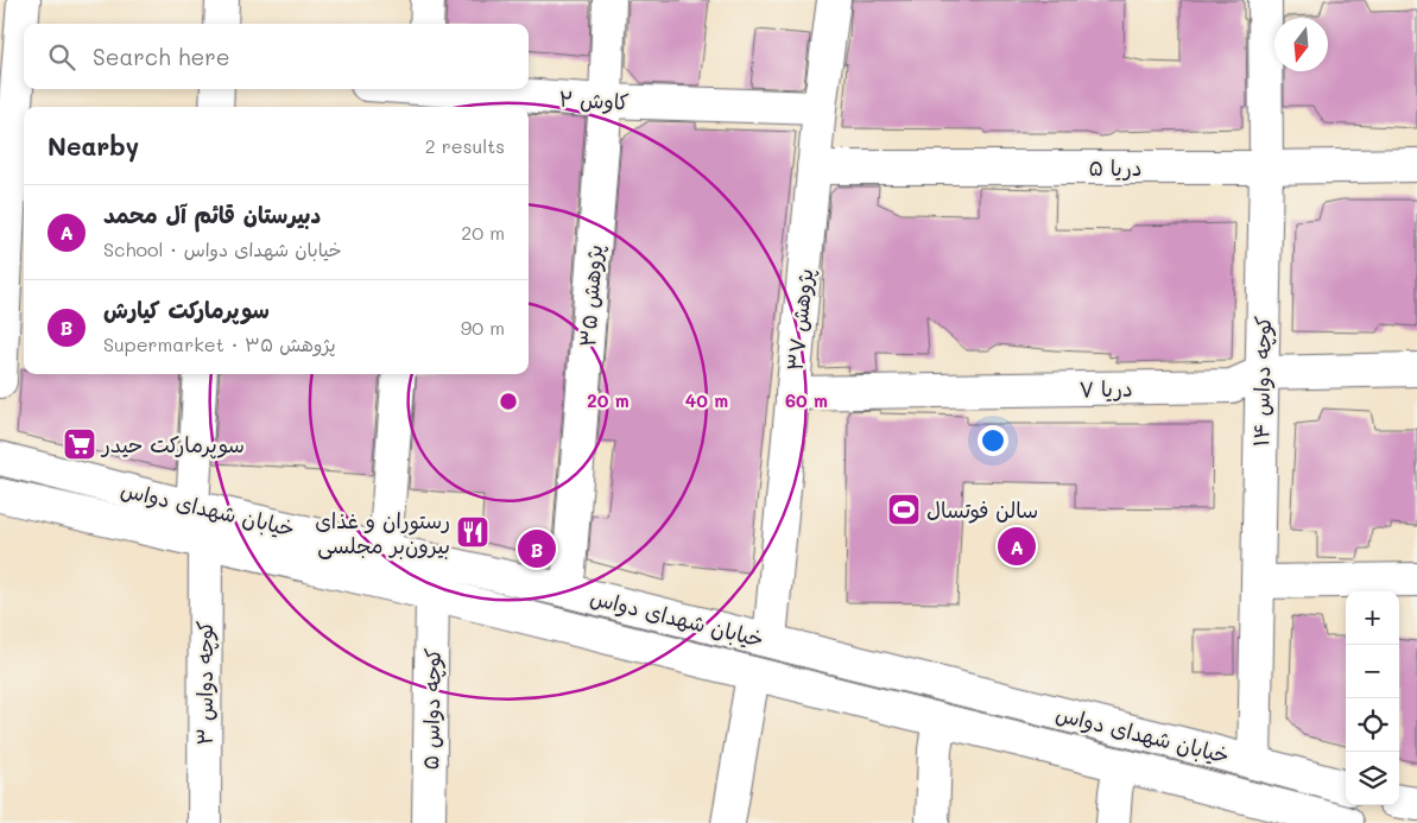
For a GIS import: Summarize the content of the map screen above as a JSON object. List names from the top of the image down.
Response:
{
  "streets": {
    "street": [
      "کاوش ۲",
      "دریا ۵",
      "پژوهش ۳۵",
      "پژوهش ۳۷",
      "کوچه دواس ۱۴",
      "دریا ۷",
      "خیابان شهدای دواس",
      "کوچه دواس ۳",
      "کوچه دواس ۵"
    ]
  },
  "crossings": [
    ["کاوش ۲", "پژوهش ۳۵"],
    ["کاوش ۲", "پژوهش ۳۷"],
    ["دریا ۵", "پژوهش ۳۷"],
    ["دریا ۵", "کوچه دواس ۱۴"],
    ["پژوهش ۳۵", "خیابان شهدای دواس"],
    ["پژوهش ۳۷", "دریا ۷"],
    ["پژوهش ۳۷", "خیابان شهدای دواس"],
    ["کوچه دواس ۱۴", "دریا ۷"],
    ["کوچه دواس ۱۴", "خیابان شهدای دواس"],
    ["خیابان شهدای دواس", "کوچه دواس ۳"],
    ["خیابان شهدای دواس", "کوچه دواس ۵"]
  ],
  "places": {
    "supermarket": ["سوپرمارکت حیدر"],
    "sports": ["سالن فوتسال"],
    "restaurant": ["رستوران و غذای بیرون‌بر مجلسی"]
  },
  "north": "bottom",
  "page": {
    "search": "Search here",
    "heading": ["Nearby", "2 results"],
    "list": [
      {
        "mark": "A",
        "name": "دبیرستان قائم آل محمد",
        "note": "School · خیابان شهدای دواس",
        "value": "20 m"
      },
      {
        "mark": "B",
        "name": "سوپرمارکت کیارش",
        "note": "Supermarket · پژوهش ۳۵",
        "value": "90 m"
      }
    ],
    "pins": ["A", "B"],
    "map_buttons": ["+", "−"]
  },
  "rings": ["20 m", "40 m", "60 m"]
}
